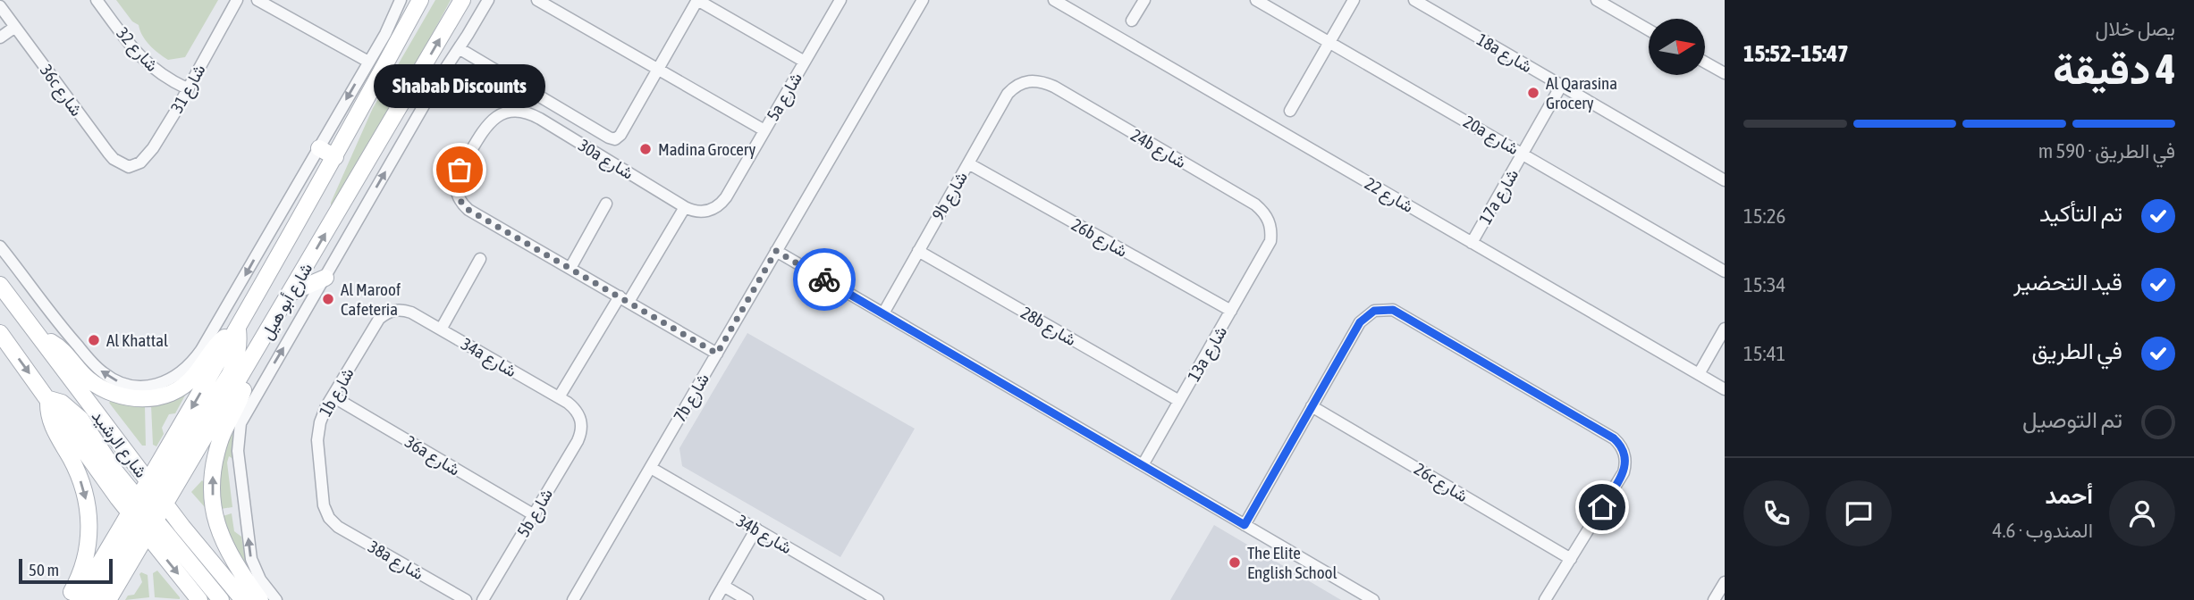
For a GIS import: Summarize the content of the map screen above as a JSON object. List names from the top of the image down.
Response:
{
  "streets": {
    "main road": ["شارع أبو هيل", "شارع الرشيد"],
    "street": [
      "شارع 32",
      "18a شارع",
      "شارع 31",
      "36c شارع",
      "5a شارع",
      "20a شارع",
      "24b شارع",
      "30a شارع",
      "شارع 22",
      "9b شارع",
      "17a شارع",
      "26b شارع",
      "28b شارع",
      "13a شارع",
      "34a شارع",
      "1b شارع",
      "7b شارع",
      "36a شارع",
      "26c شارع",
      "5b شارع",
      "34b شارع",
      "38a شارع"
    ]
  },
  "crossings": [
    ["شارع 32", "شارع 31"],
    ["18a شارع", "17a شارع"],
    ["شارع 31", "36c شارع"],
    ["5a شارع", "30a شارع"],
    ["20a شارع", "17a شارع"],
    ["24b شارع", "9b شارع"],
    ["24b شارع", "13a شارع"],
    ["شارع 22", "17a شارع"],
    ["9b شارع", "26b شارع"],
    ["9b شارع", "28b شارع"],
    ["26b شارع", "13a شارع"],
    ["شارع أبو هيل", "شارع الرشيد"],
    ["28b شارع", "13a شارع"],
    ["34a شارع", "1b شارع"],
    ["34a شارع", "5b شارع"],
    ["1b شارع", "36a شارع"],
    ["1b شارع", "38a شارع"],
    ["7b شارع", "34b شارع"],
    ["36a شارع", "5b شارع"]
  ],
  "places": [
    "Al Qarasina Grocery",
    "Madina Grocery",
    "Shabab Discounts",
    "Al Maroof Cafeteria",
    "Al Khattal",
    "The Elite English School"
  ],
  "scale_bar": "50 m",
  "north": "right",
  "page": {
    "heading": ["4 دقيقة", "يصل خلال", "15:47–15:52"],
    "panel": ["أحمد", "المندوب · 4.6"],
    "bubble": "Shabab Discounts",
    "bar": "في الطريق · 590 m",
    "list": [
      ["تم التأكيد", "15:26"],
      ["قيد التحضير", "15:34"],
      ["في الطريق", "15:41"],
      "تم التوصيل"
    ],
    "scale": "50 m"
  }
}
